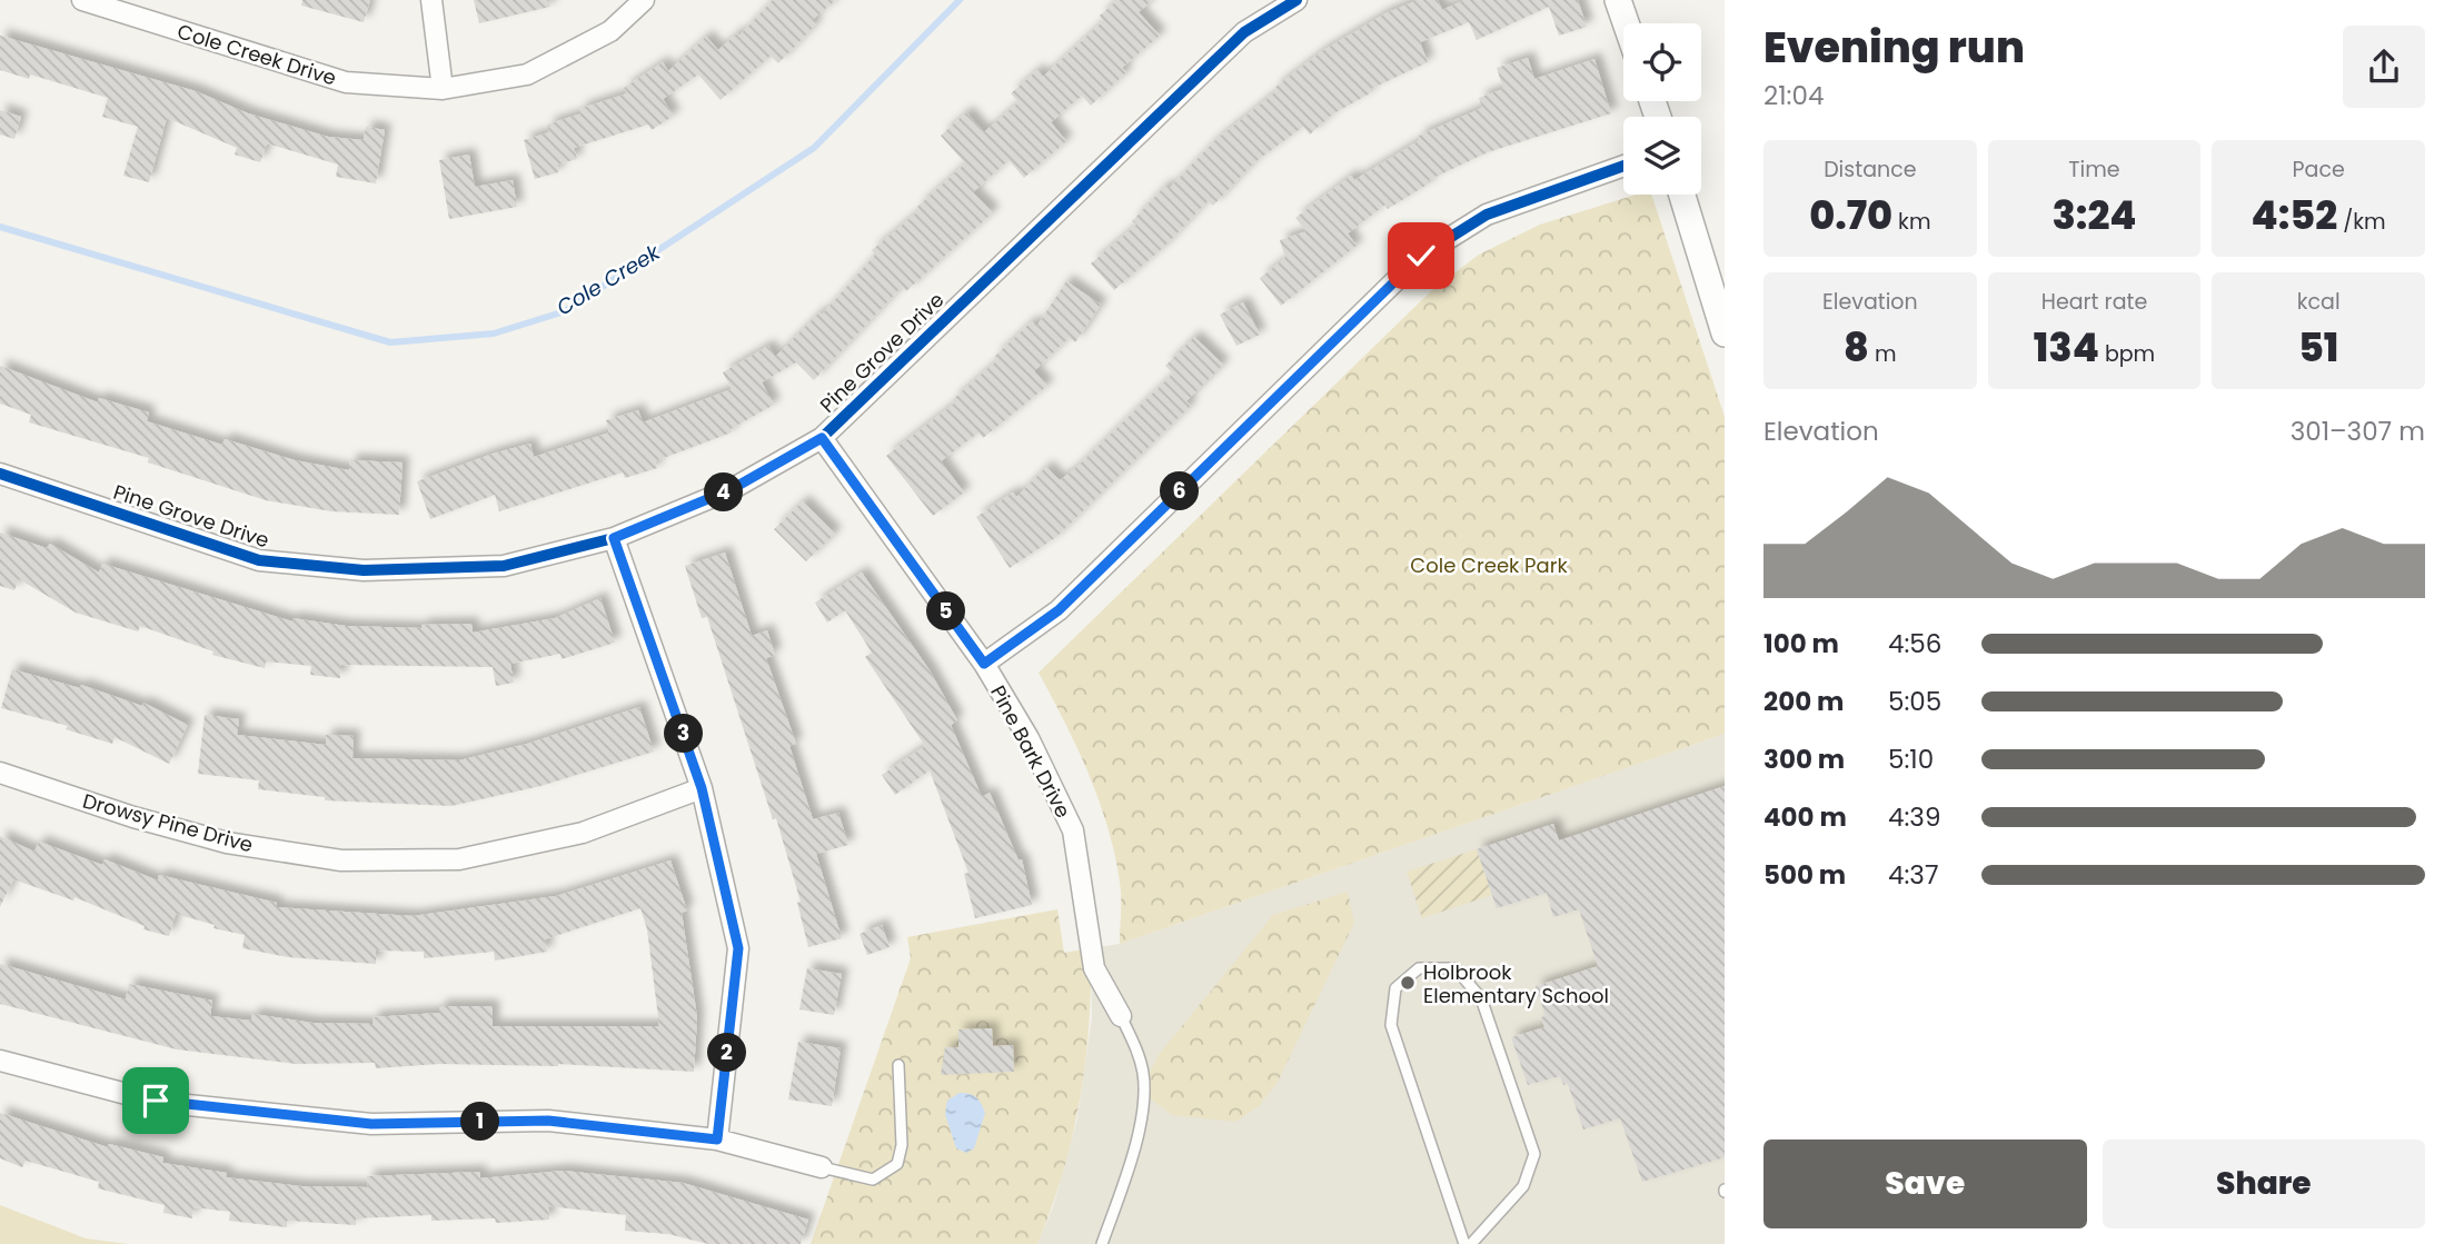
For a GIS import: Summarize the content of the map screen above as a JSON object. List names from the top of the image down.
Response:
{
  "streets": {
    "street": [
      "Cole Creek Drive",
      "Pine Grove Drive",
      "Pine Bark Drive",
      "Drowsy Pine Drive"
    ]
  },
  "crossings": [
    ["Pine Grove Drive", "Pine Bark Drive"]
  ],
  "water": ["Cole Creek"],
  "parks": ["Cole Creek Park"],
  "places": ["Holbrook Elementary School"],
  "page": {
    "heading": ["Evening run", "21:04"],
    "stats": [
      ["Distance", "0.70 km"],
      ["Time", "3:24"],
      ["Pace", "4:52 /km"],
      ["Elevation", "8 m"],
      ["Heart rate", "134 bpm"],
      ["kcal", "51"]
    ],
    "chart": ["Elevation", "301–307 m"],
    "pins": [
      "6",
      "4",
      "5",
      "3",
      "2",
      "1"
    ],
    "list": [
      {
        "name": "100 m",
        "note": "4:56"
      },
      {
        "name": "200 m",
        "note": "5:05"
      },
      {
        "name": "300 m",
        "note": "5:10"
      },
      {
        "name": "400 m",
        "note": "4:39"
      },
      {
        "name": "500 m",
        "note": "4:37"
      }
    ],
    "buttons": ["Save", "Share"]
  }
}
